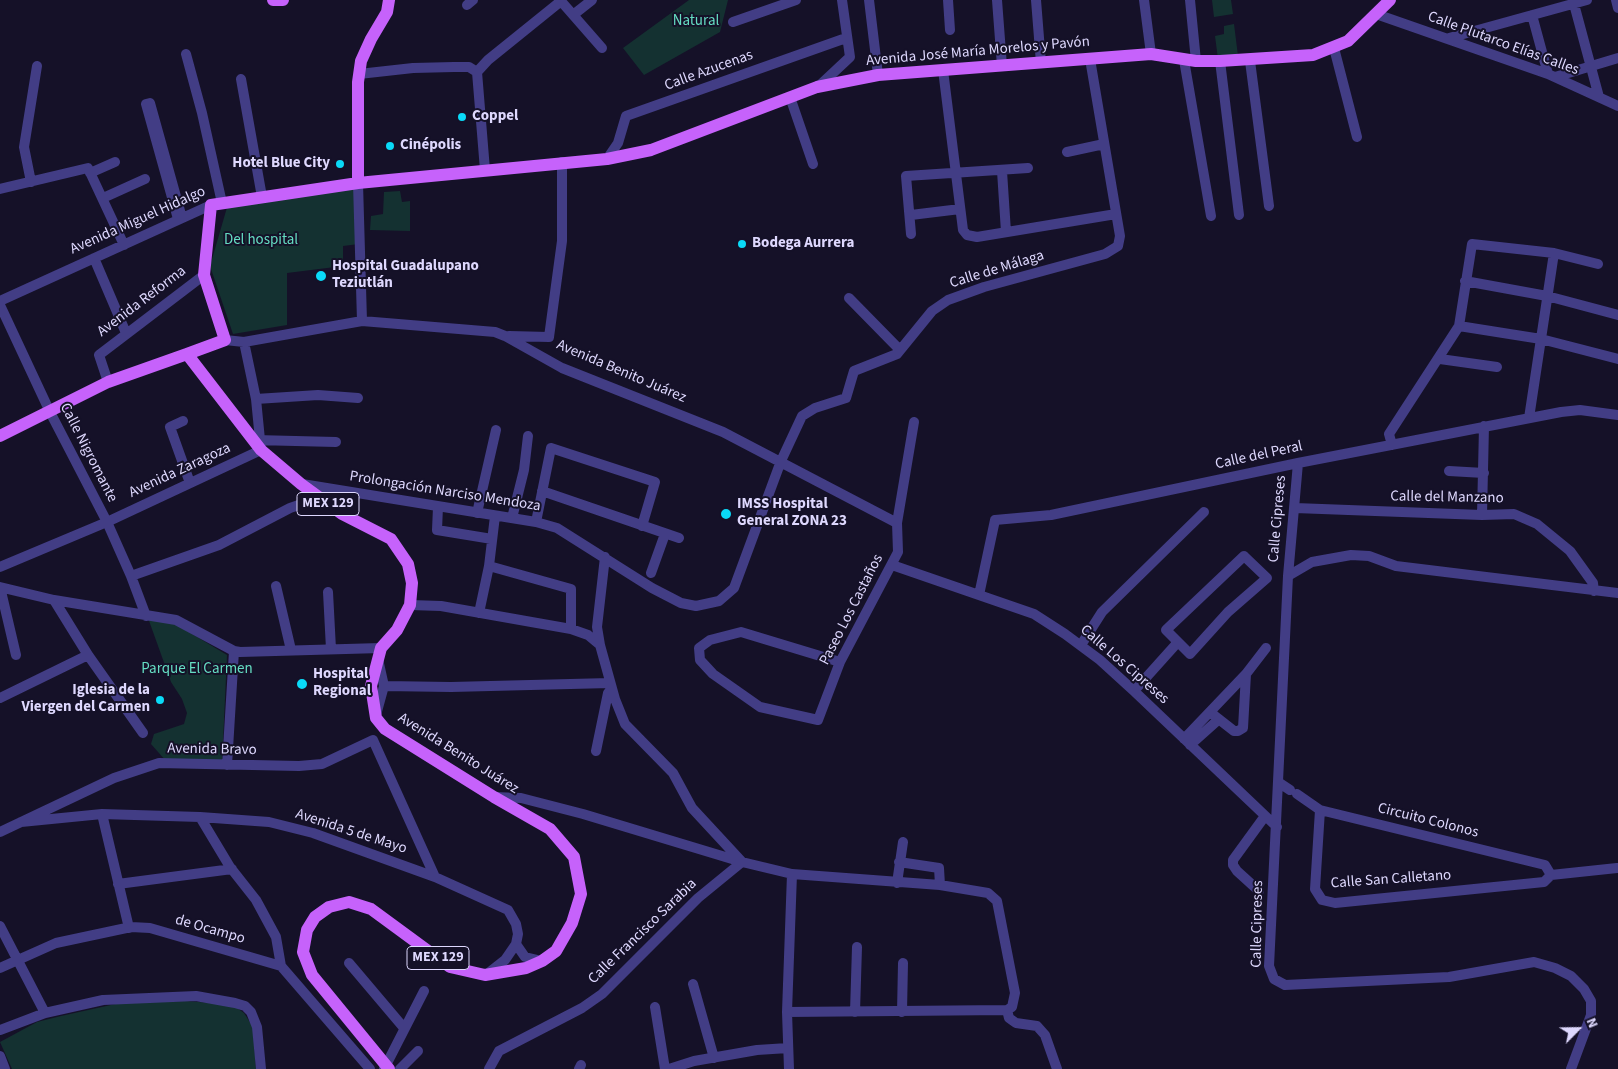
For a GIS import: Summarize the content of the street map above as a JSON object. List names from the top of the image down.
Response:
{
  "streets": {
    "main road": [
      "Avenida José María Morelos y Pavón",
      "Avenida Miguel Hidalgo",
      "Avenida Reforma",
      "Avenida Benito Juárez",
      "MEX 129"
    ],
    "street": [
      "Calle Plutarco Elías Calles",
      "Calle Azucenas",
      "Calle de Málaga",
      "Calle Nigromante",
      "Calle del Peral",
      "Avenida Zaragoza",
      "Prolongación Narciso Mendoza",
      "Calle del Manzano",
      "Calle Cipreses",
      "Paseo Los Castaños",
      "Calle Los Cipreses",
      "Avenida Bravo",
      "Circuito Colonos",
      "Avenida 5 de Mayo",
      "Calle San Calletano",
      "de Ocampo",
      "Calle Francisco Sarabia"
    ]
  },
  "crossings": [
    ["Calle Plutarco Elías Calles", "Avenida José María Morelos y Pavón"],
    ["Avenida José María Morelos y Pavón", "Calle Azucenas"],
    ["Avenida José María Morelos y Pavón", "Avenida Miguel Hidalgo"],
    ["Avenida Miguel Hidalgo", "Avenida Reforma"],
    ["Calle de Málaga", "Avenida Benito Juárez"],
    ["Calle de Málaga", "Prolongación Narciso Mendoza"],
    ["Avenida Benito Juárez", "Avenida Zaragoza"],
    ["Avenida Benito Juárez", "Prolongación Narciso Mendoza"],
    ["Avenida Benito Juárez", "Paseo Los Castaños"],
    ["Calle Nigromante", "Avenida Zaragoza"],
    ["Calle del Peral", "Calle Cipreses"],
    ["Calle del Peral", "Calle Los Cipreses"],
    ["Calle del Manzano", "Calle Cipreses"],
    ["Calle Cipreses", "Calle Los Cipreses"],
    ["Calle Cipreses", "Circuito Colonos"],
    ["Paseo Los Castaños", "Calle Los Cipreses"],
    ["Avenida Bravo", "Avenida 5 de Mayo"],
    ["Circuito Colonos", "Calle San Calletano"]
  ],
  "parks": ["Natural", "Del hospital", "Parque El Carmen"],
  "places": [
    "Coppel",
    "Cinépolis",
    "Hotel Blue City",
    "Bodega Aurrera",
    "Hospital Guadalupano Teziutlán",
    "IMSS Hospital General ZONA 23",
    "Hospital Regional",
    "Iglesia de la Viergen del Carmen"
  ],
  "north": "top right"
}
